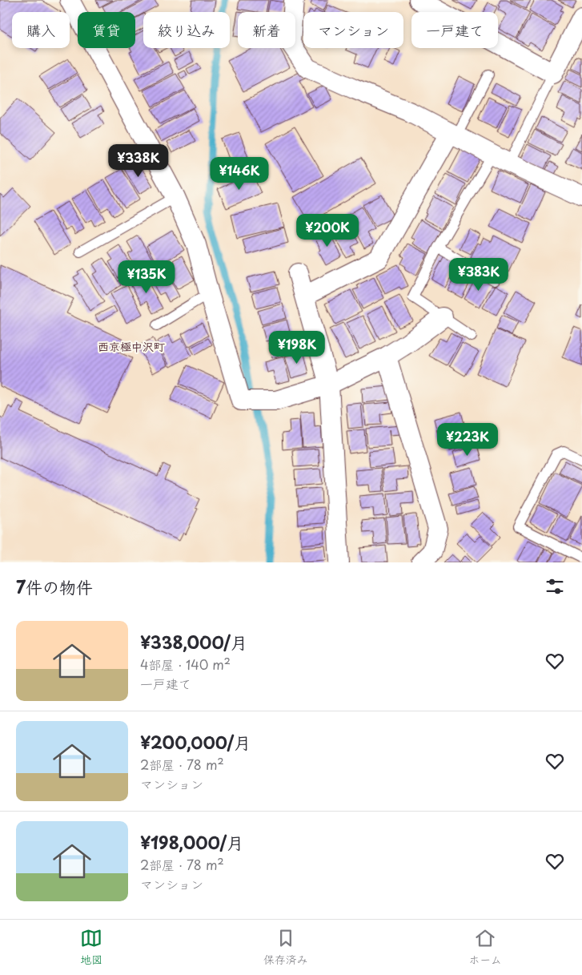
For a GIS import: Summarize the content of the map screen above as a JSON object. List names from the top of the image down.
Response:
{
  "districts": ["西京極中沢町"],
  "page": {
    "chip": [
      "購入",
      "賃貸",
      "絞り込み",
      "新着",
      "マンション",
      "一戸建て"
    ],
    "price": [
      "¥338K",
      "¥146K",
      "¥200K",
      "¥383K",
      "¥135K",
      "¥198K",
      "¥223K"
    ],
    "heading": "7件の物件",
    "list": [
      {
        "name": "¥338,000/月",
        "note": "4部屋 · 140 m² · 一戸建て"
      },
      {
        "name": "¥200,000/月",
        "note": "2部屋 · 78 m² · マンション"
      },
      {
        "name": "¥198,000/月",
        "note": "2部屋 · 78 m² · マンション"
      }
    ],
    "tabs": ["地図", "保存済み", "ホーム"]
  }
}
